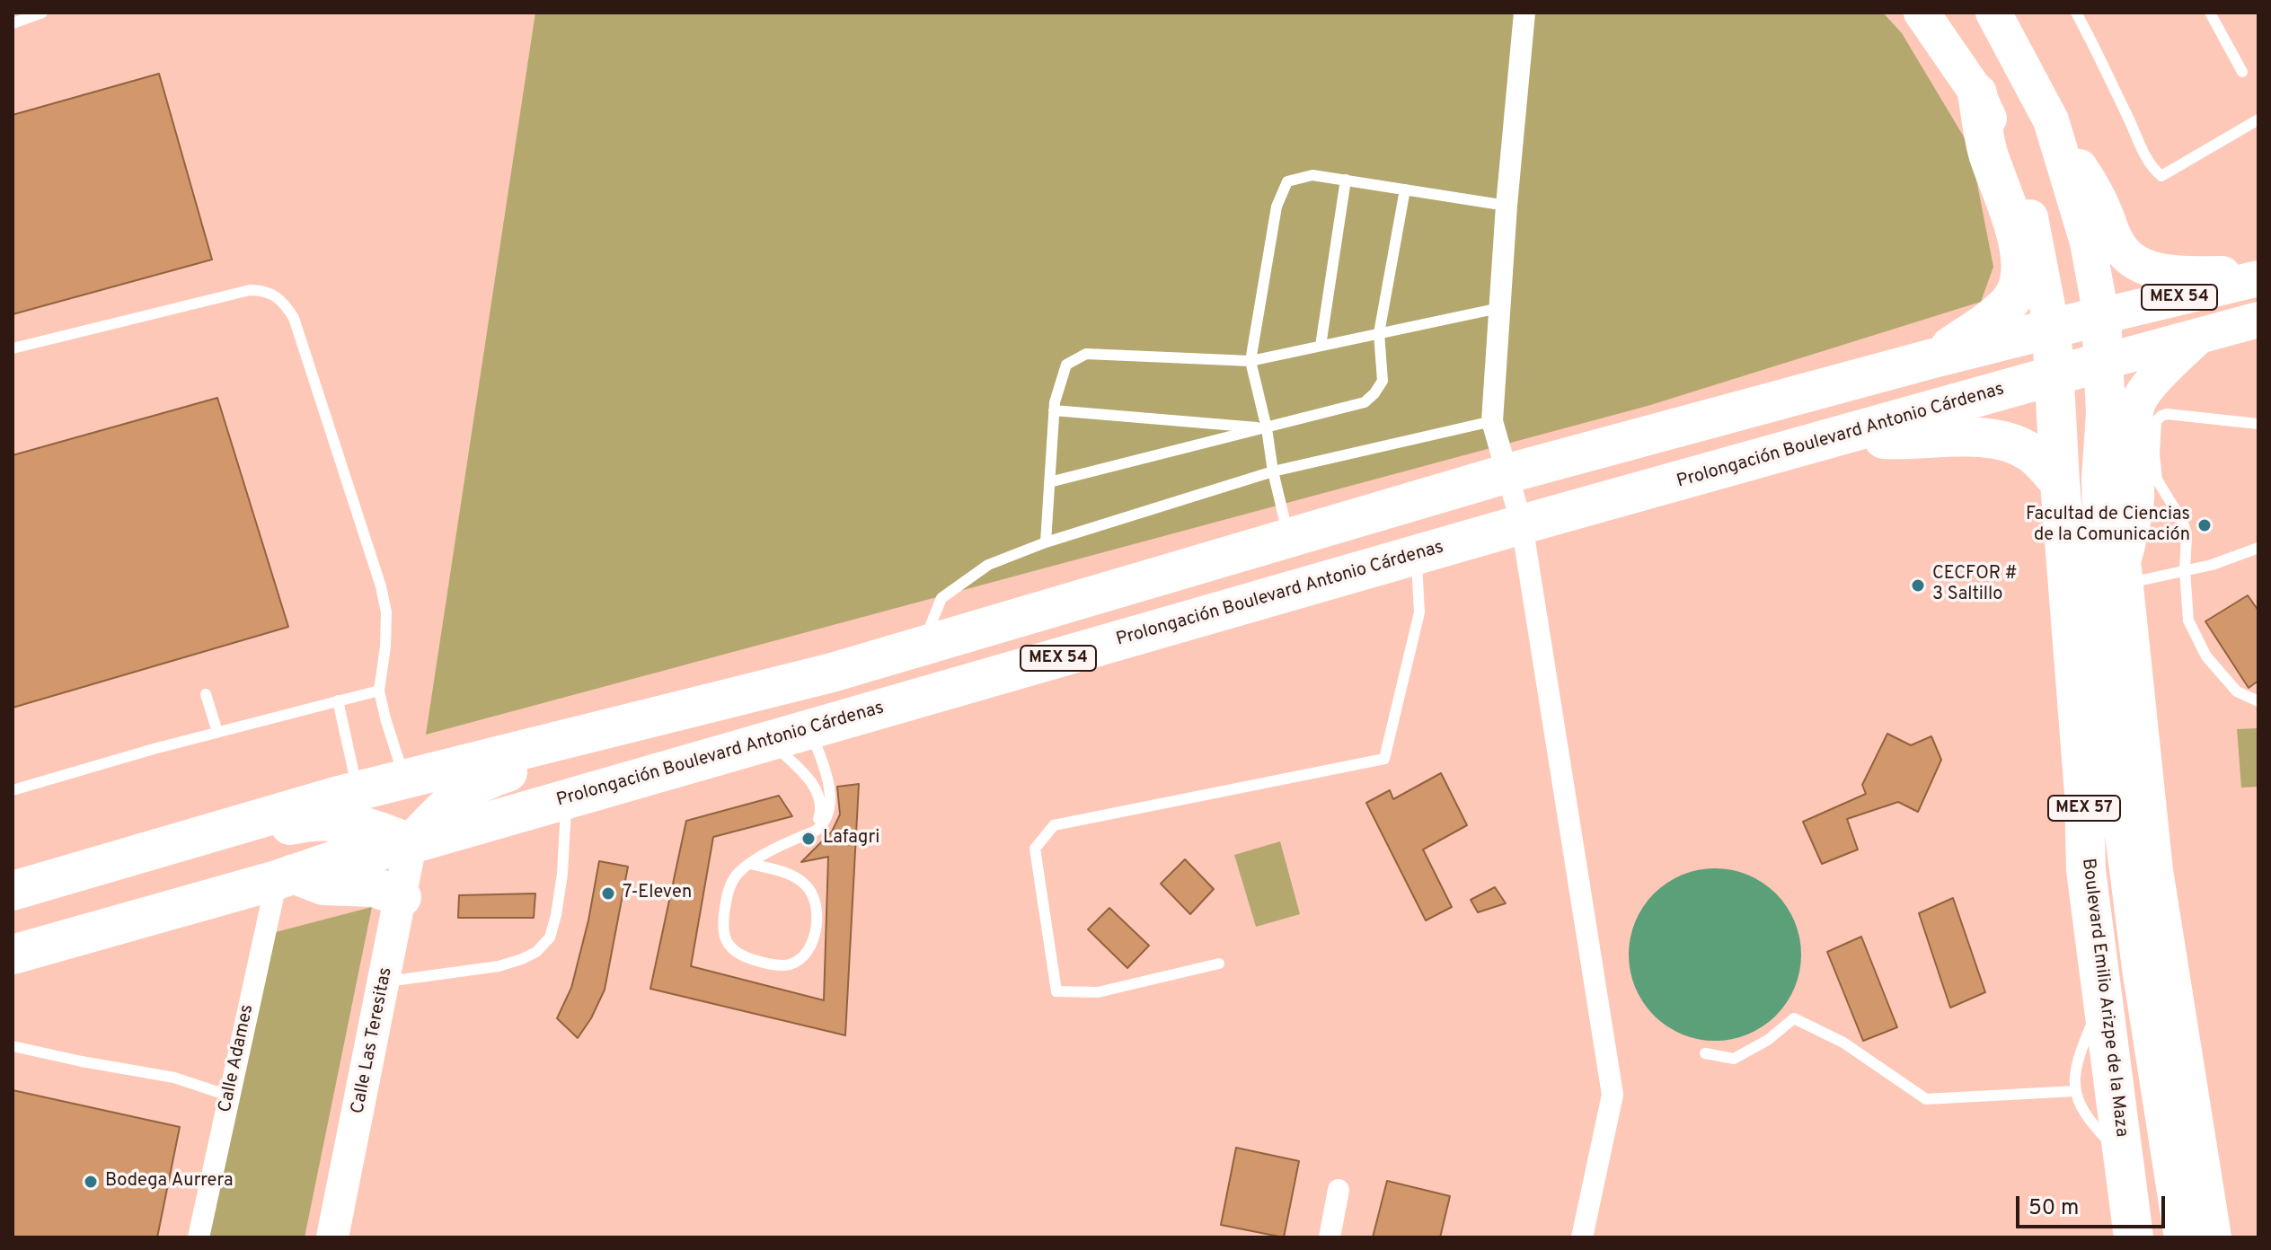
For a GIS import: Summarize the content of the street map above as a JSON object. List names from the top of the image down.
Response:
{
  "streets": {
    "highway": [
      "MEX 54",
      "Prolongación Boulevard Antonio Cárdenas",
      "MEX 57",
      "Boulevard Emilio Arizpe de la Maza"
    ],
    "street": ["Calle Las Teresitas", "Calle Adames"]
  },
  "crossings": [
    ["MEX 54", "MEX 57"],
    ["MEX 54", "Boulevard Emilio Arizpe de la Maza"],
    ["Prolongación Boulevard Antonio Cárdenas", "MEX 57"],
    ["Prolongación Boulevard Antonio Cárdenas", "Boulevard Emilio Arizpe de la Maza"],
    ["Prolongación Boulevard Antonio Cárdenas", "Calle Las Teresitas"],
    ["Prolongación Boulevard Antonio Cárdenas", "Calle Adames"]
  ],
  "places": [
    "Facultad de Ciencias de la Comunicación",
    "CECFOR # 3 Saltillo",
    "Lafagri",
    "7-Eleven",
    "Bodega Aurrera"
  ],
  "scale_bar": "50 m"
}
